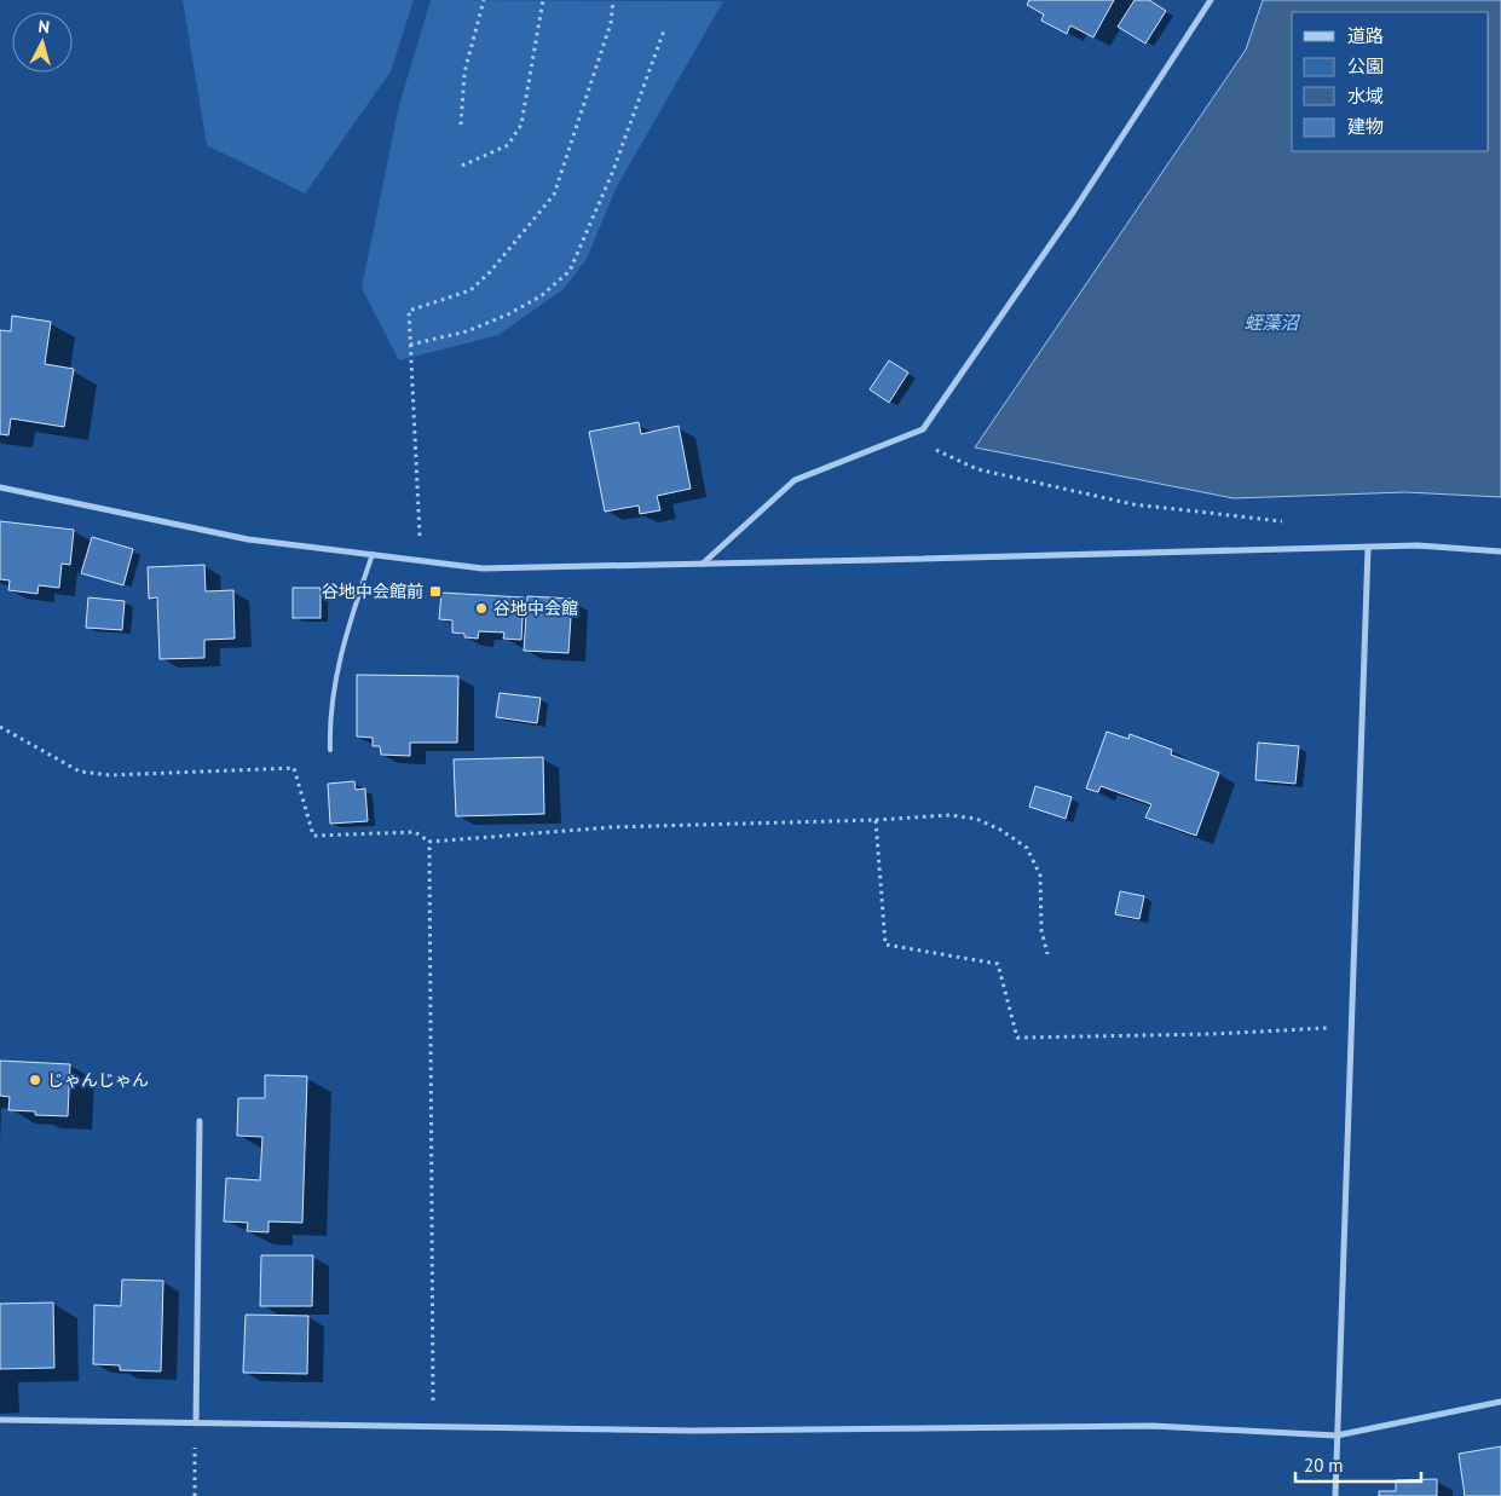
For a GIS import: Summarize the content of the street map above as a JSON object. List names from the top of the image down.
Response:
{
  "water": ["蛭藻沼"],
  "places": {
    "transit": ["谷地中会館前"],
    "other": ["谷地中会館", "じゃんじゃん"]
  },
  "legend": [
    "道路",
    "公園",
    "水域",
    "建物"
  ],
  "scale_bar": "20 m",
  "north": "top"
}
